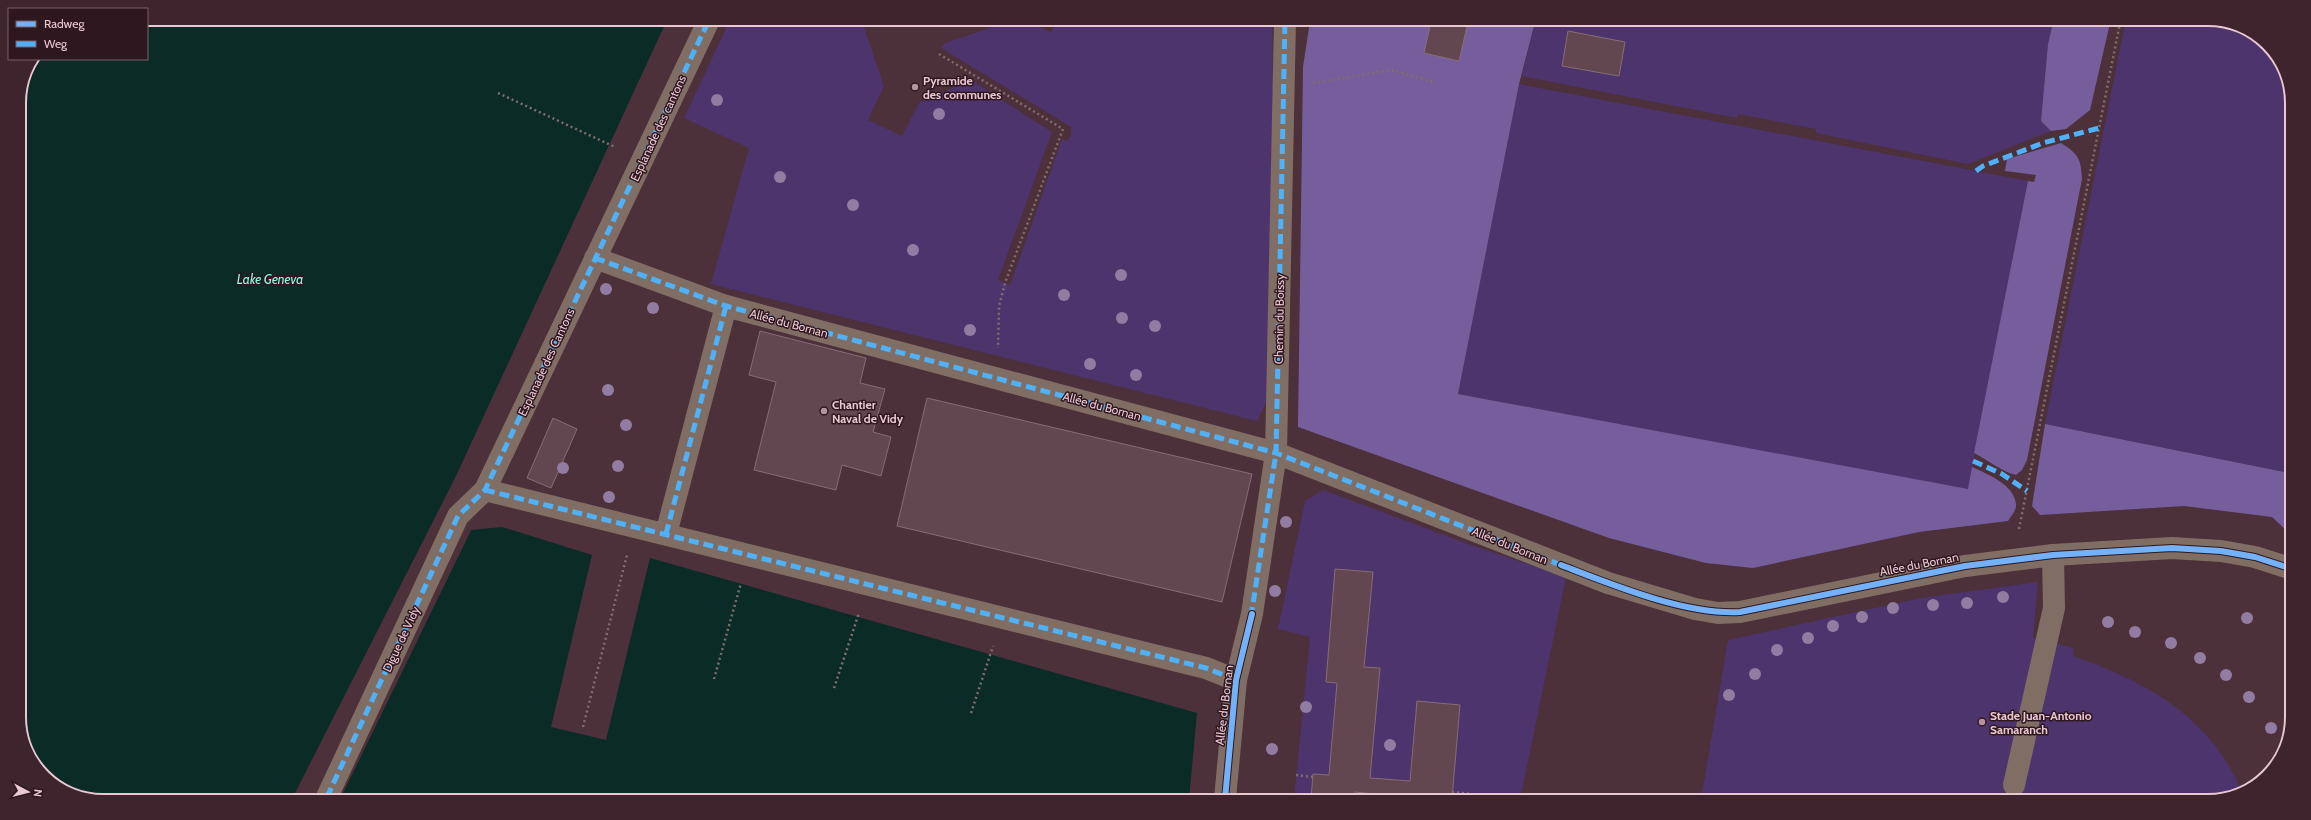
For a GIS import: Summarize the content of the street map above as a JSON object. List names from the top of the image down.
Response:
{
  "streets": {
    "street": [
      "Esplanade des cantons",
      "Chemin du Boissy",
      "Allée du Bornan",
      "Esplanade des Cantons",
      "Digue de Vidy"
    ]
  },
  "crossings": [
    ["Esplanade des cantons", "Esplanade des Cantons"],
    ["Chemin du Boissy", "Allée du Bornan"],
    ["Allée du Bornan", "Esplanade des Cantons"],
    ["Allée du Bornan", "Digue de Vidy"],
    ["Esplanade des Cantons", "Digue de Vidy"]
  ],
  "water": ["Lake Geneva"],
  "places": ["Pyramide des communes", "Chantier Naval de Vidy", "Stade Juan-Antonio Samaranch"],
  "legend": ["Radweg", "Weg"],
  "north": "right"
}
